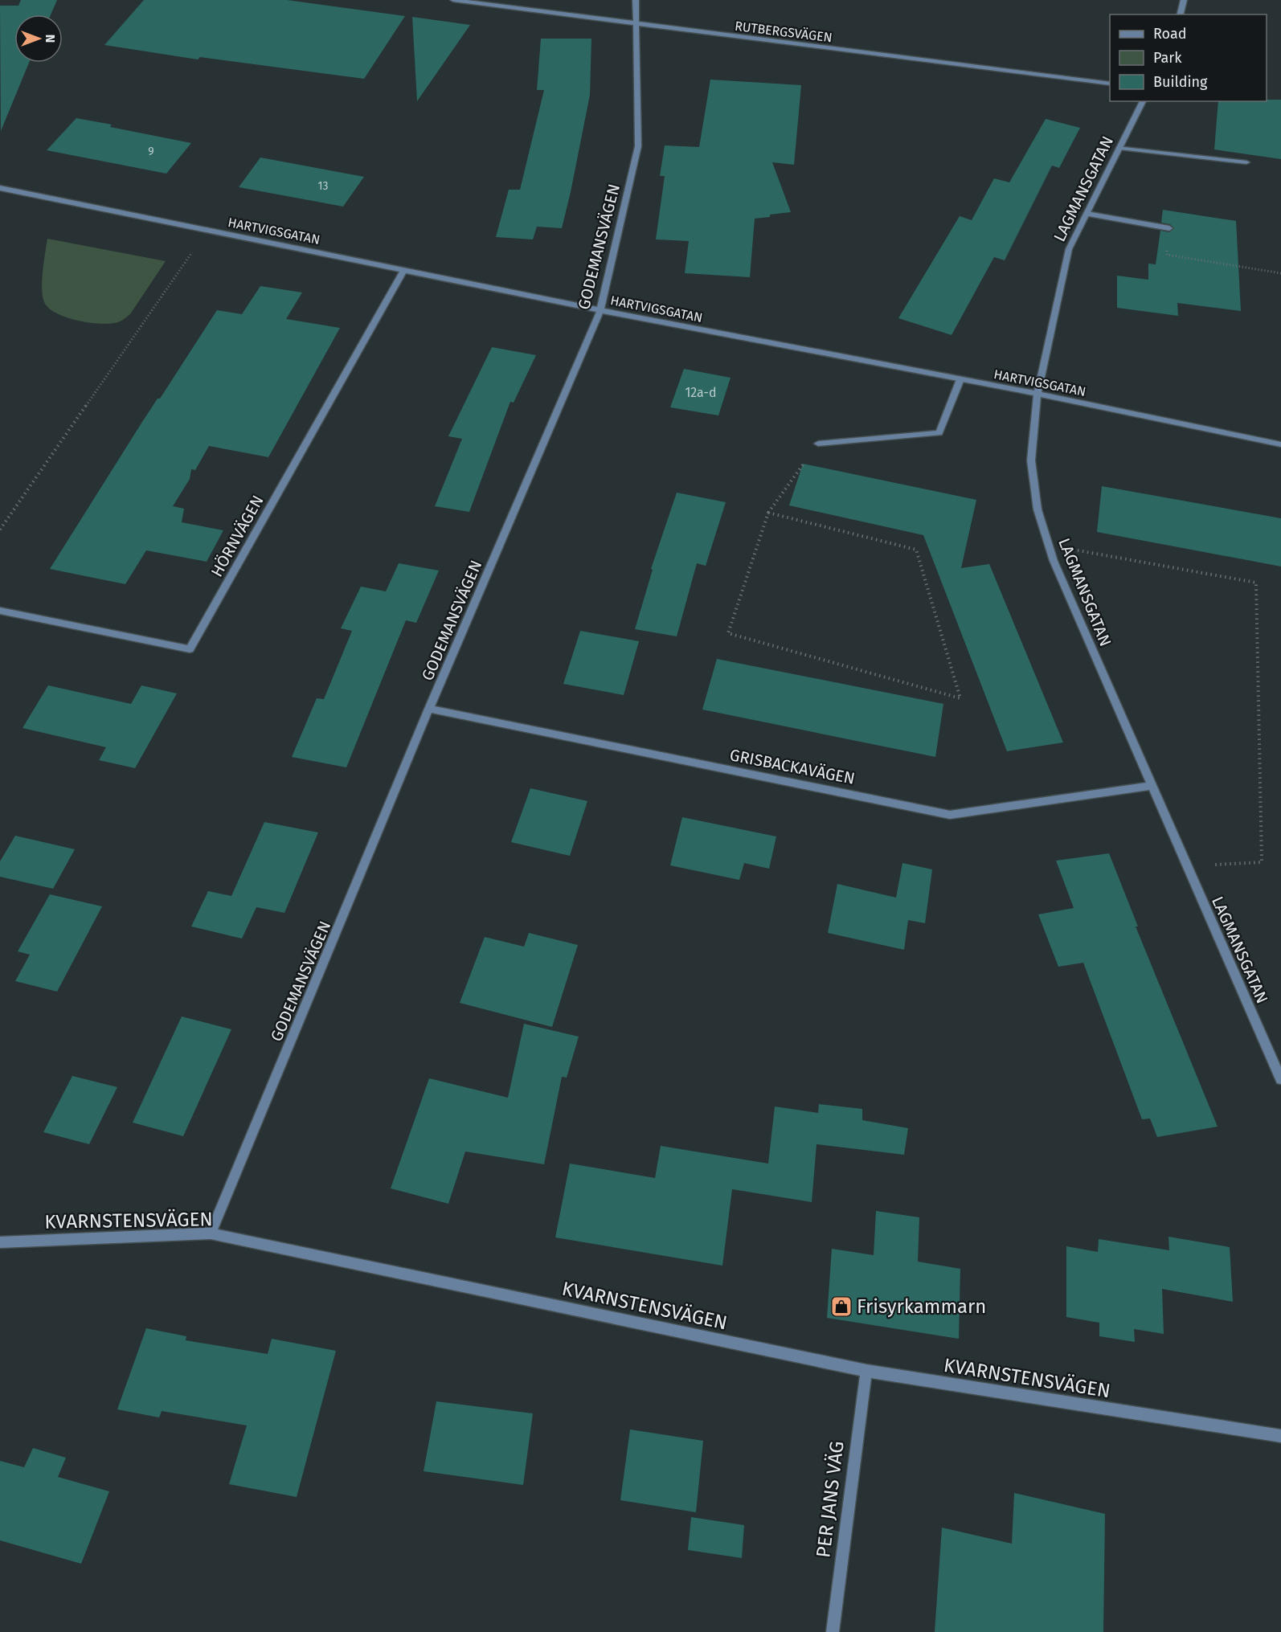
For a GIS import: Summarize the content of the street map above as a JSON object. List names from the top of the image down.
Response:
{
  "streets": {
    "street": [
      "RUTBERGSVÄGEN",
      "LAGMANSGATAN",
      "HARTVIGSGATAN",
      "GODEMANSVÄGEN",
      "HÖRNVÄGEN",
      "GRISBACKAVÄGEN",
      "KVARNSTENSVÄGEN",
      "PER JANS VÄG"
    ]
  },
  "crossings": [
    ["RUTBERGSVÄGEN", "GODEMANSVÄGEN"],
    ["LAGMANSGATAN", "HARTVIGSGATAN"],
    ["LAGMANSGATAN", "GRISBACKAVÄGEN"],
    ["HARTVIGSGATAN", "GODEMANSVÄGEN"],
    ["HARTVIGSGATAN", "HÖRNVÄGEN"],
    ["GODEMANSVÄGEN", "GRISBACKAVÄGEN"],
    ["GODEMANSVÄGEN", "KVARNSTENSVÄGEN"],
    ["KVARNSTENSVÄGEN", "PER JANS VÄG"]
  ],
  "places": {
    "shop": ["Frisyrkammarn"]
  },
  "house_numbers": ["9", "13", "12a-d"],
  "legend": ["Road", "Park", "Building"],
  "north": "right"
}
